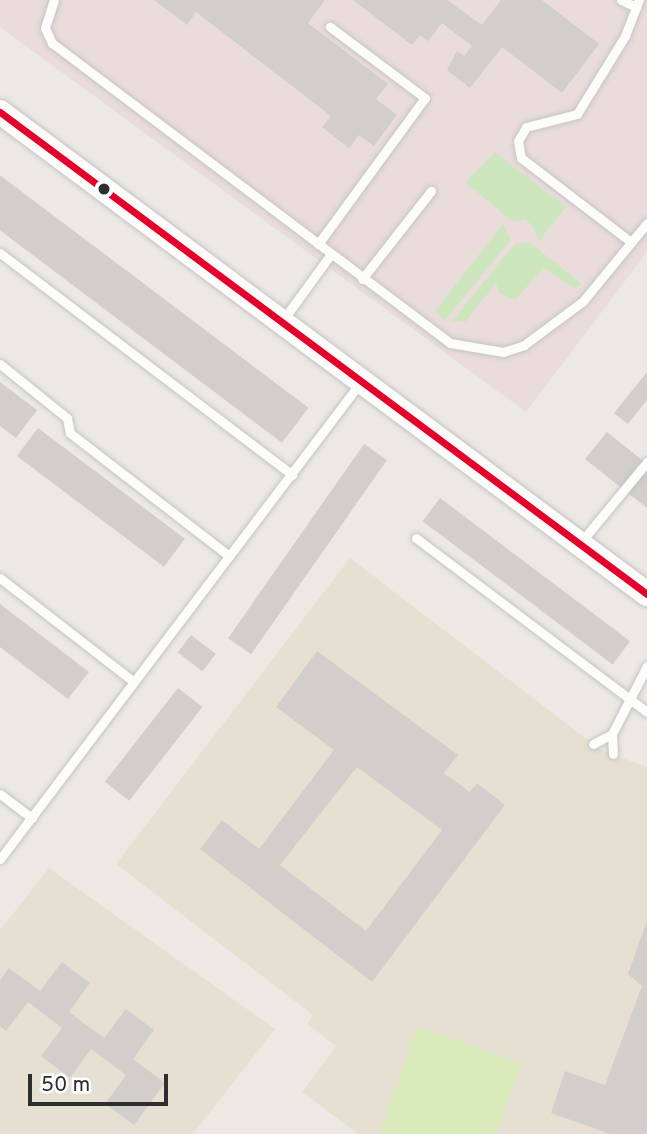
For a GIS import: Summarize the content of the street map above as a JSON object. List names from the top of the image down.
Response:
{
  "scale_bar": "50 m"
}
